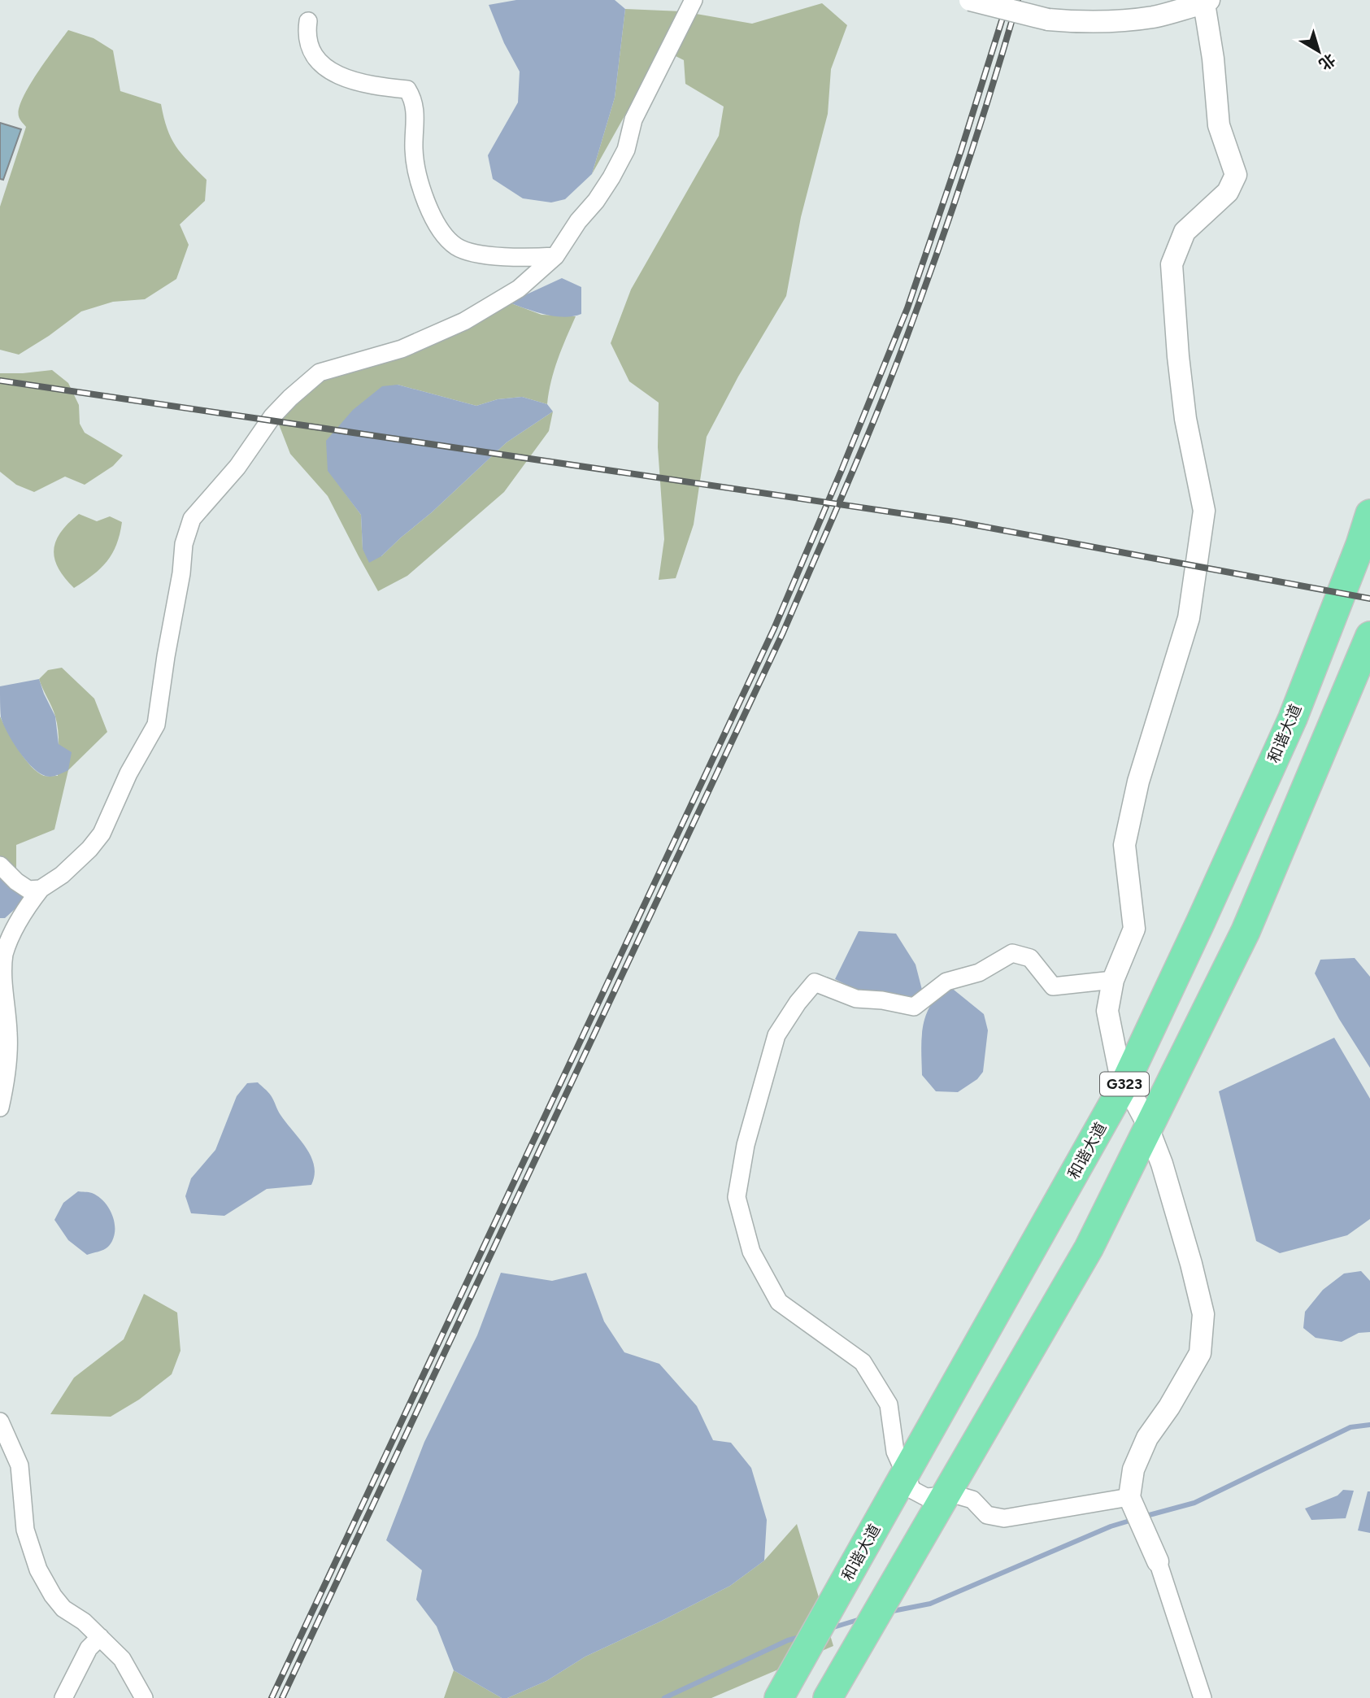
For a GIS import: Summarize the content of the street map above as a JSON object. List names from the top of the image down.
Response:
{
  "streets": {
    "highway": ["和谐大道", "G323"]
  },
  "north": "bottom right"
}
